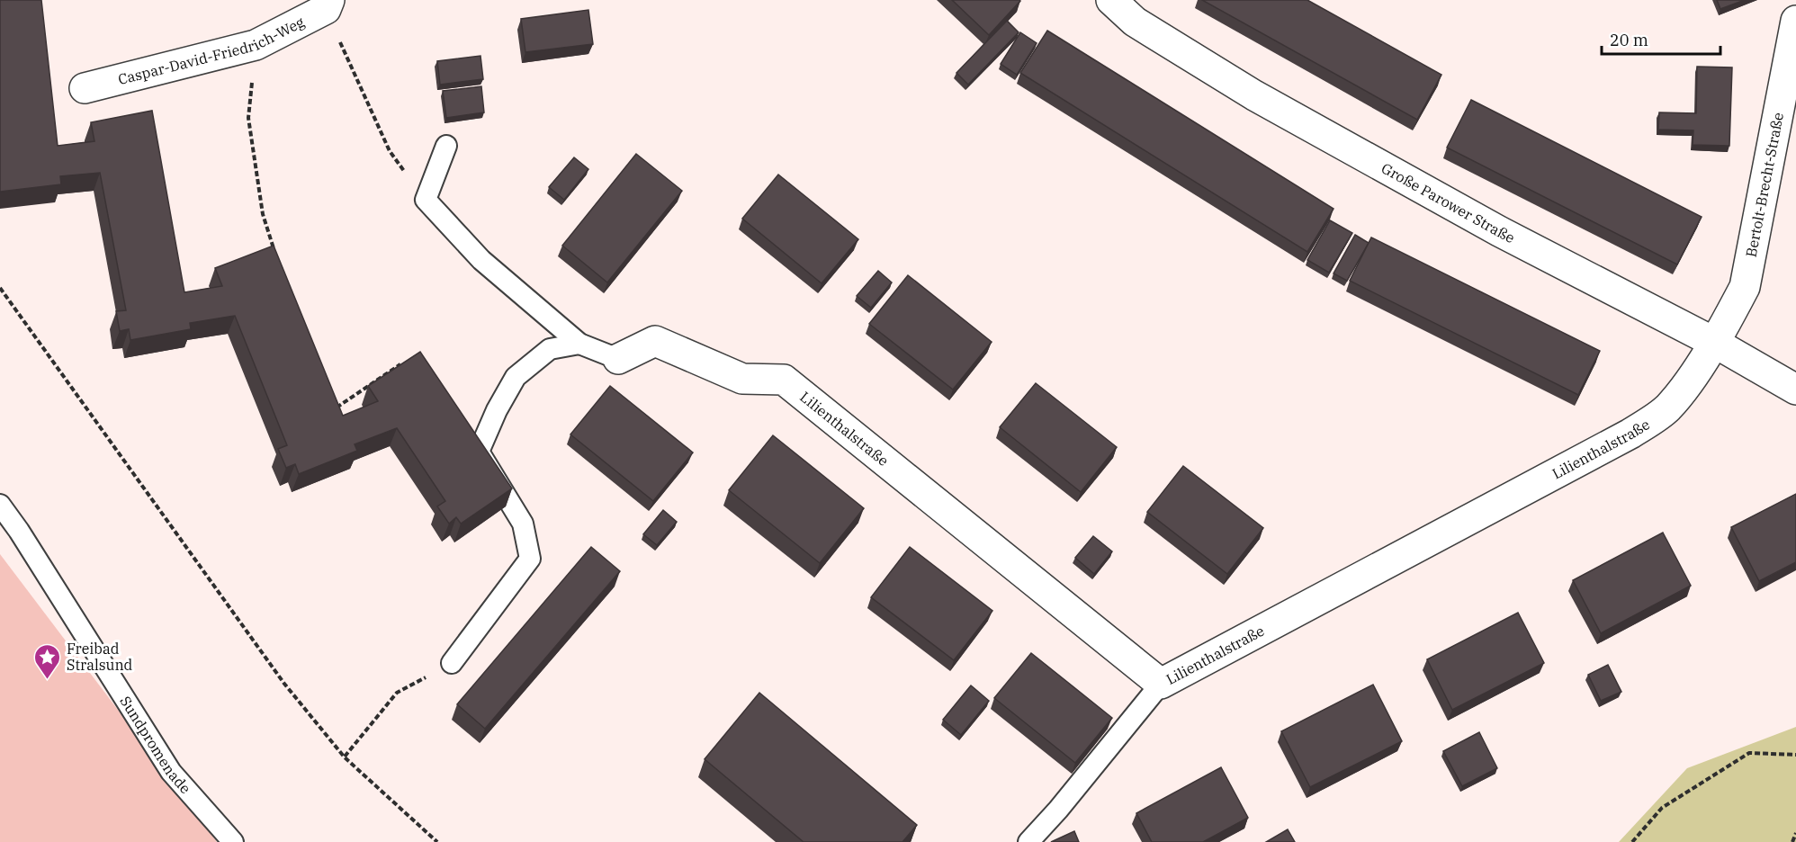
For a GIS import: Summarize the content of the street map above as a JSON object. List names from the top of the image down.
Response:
{
  "streets": {
    "street": [
      "Caspar-David-Friedrich-Weg",
      "Bertolt-Brecht-Straße",
      "Große Parower Straße",
      "Lilienthalstraße"
    ],
    "lane": ["Sundpromenade"]
  },
  "crossings": [
    ["Bertolt-Brecht-Straße", "Große Parower Straße"],
    ["Bertolt-Brecht-Straße", "Lilienthalstraße"],
    ["Große Parower Straße", "Lilienthalstraße"]
  ],
  "places": {
    "place": ["Freibad Stralsund"]
  },
  "scale_bar": "20 m"
}
